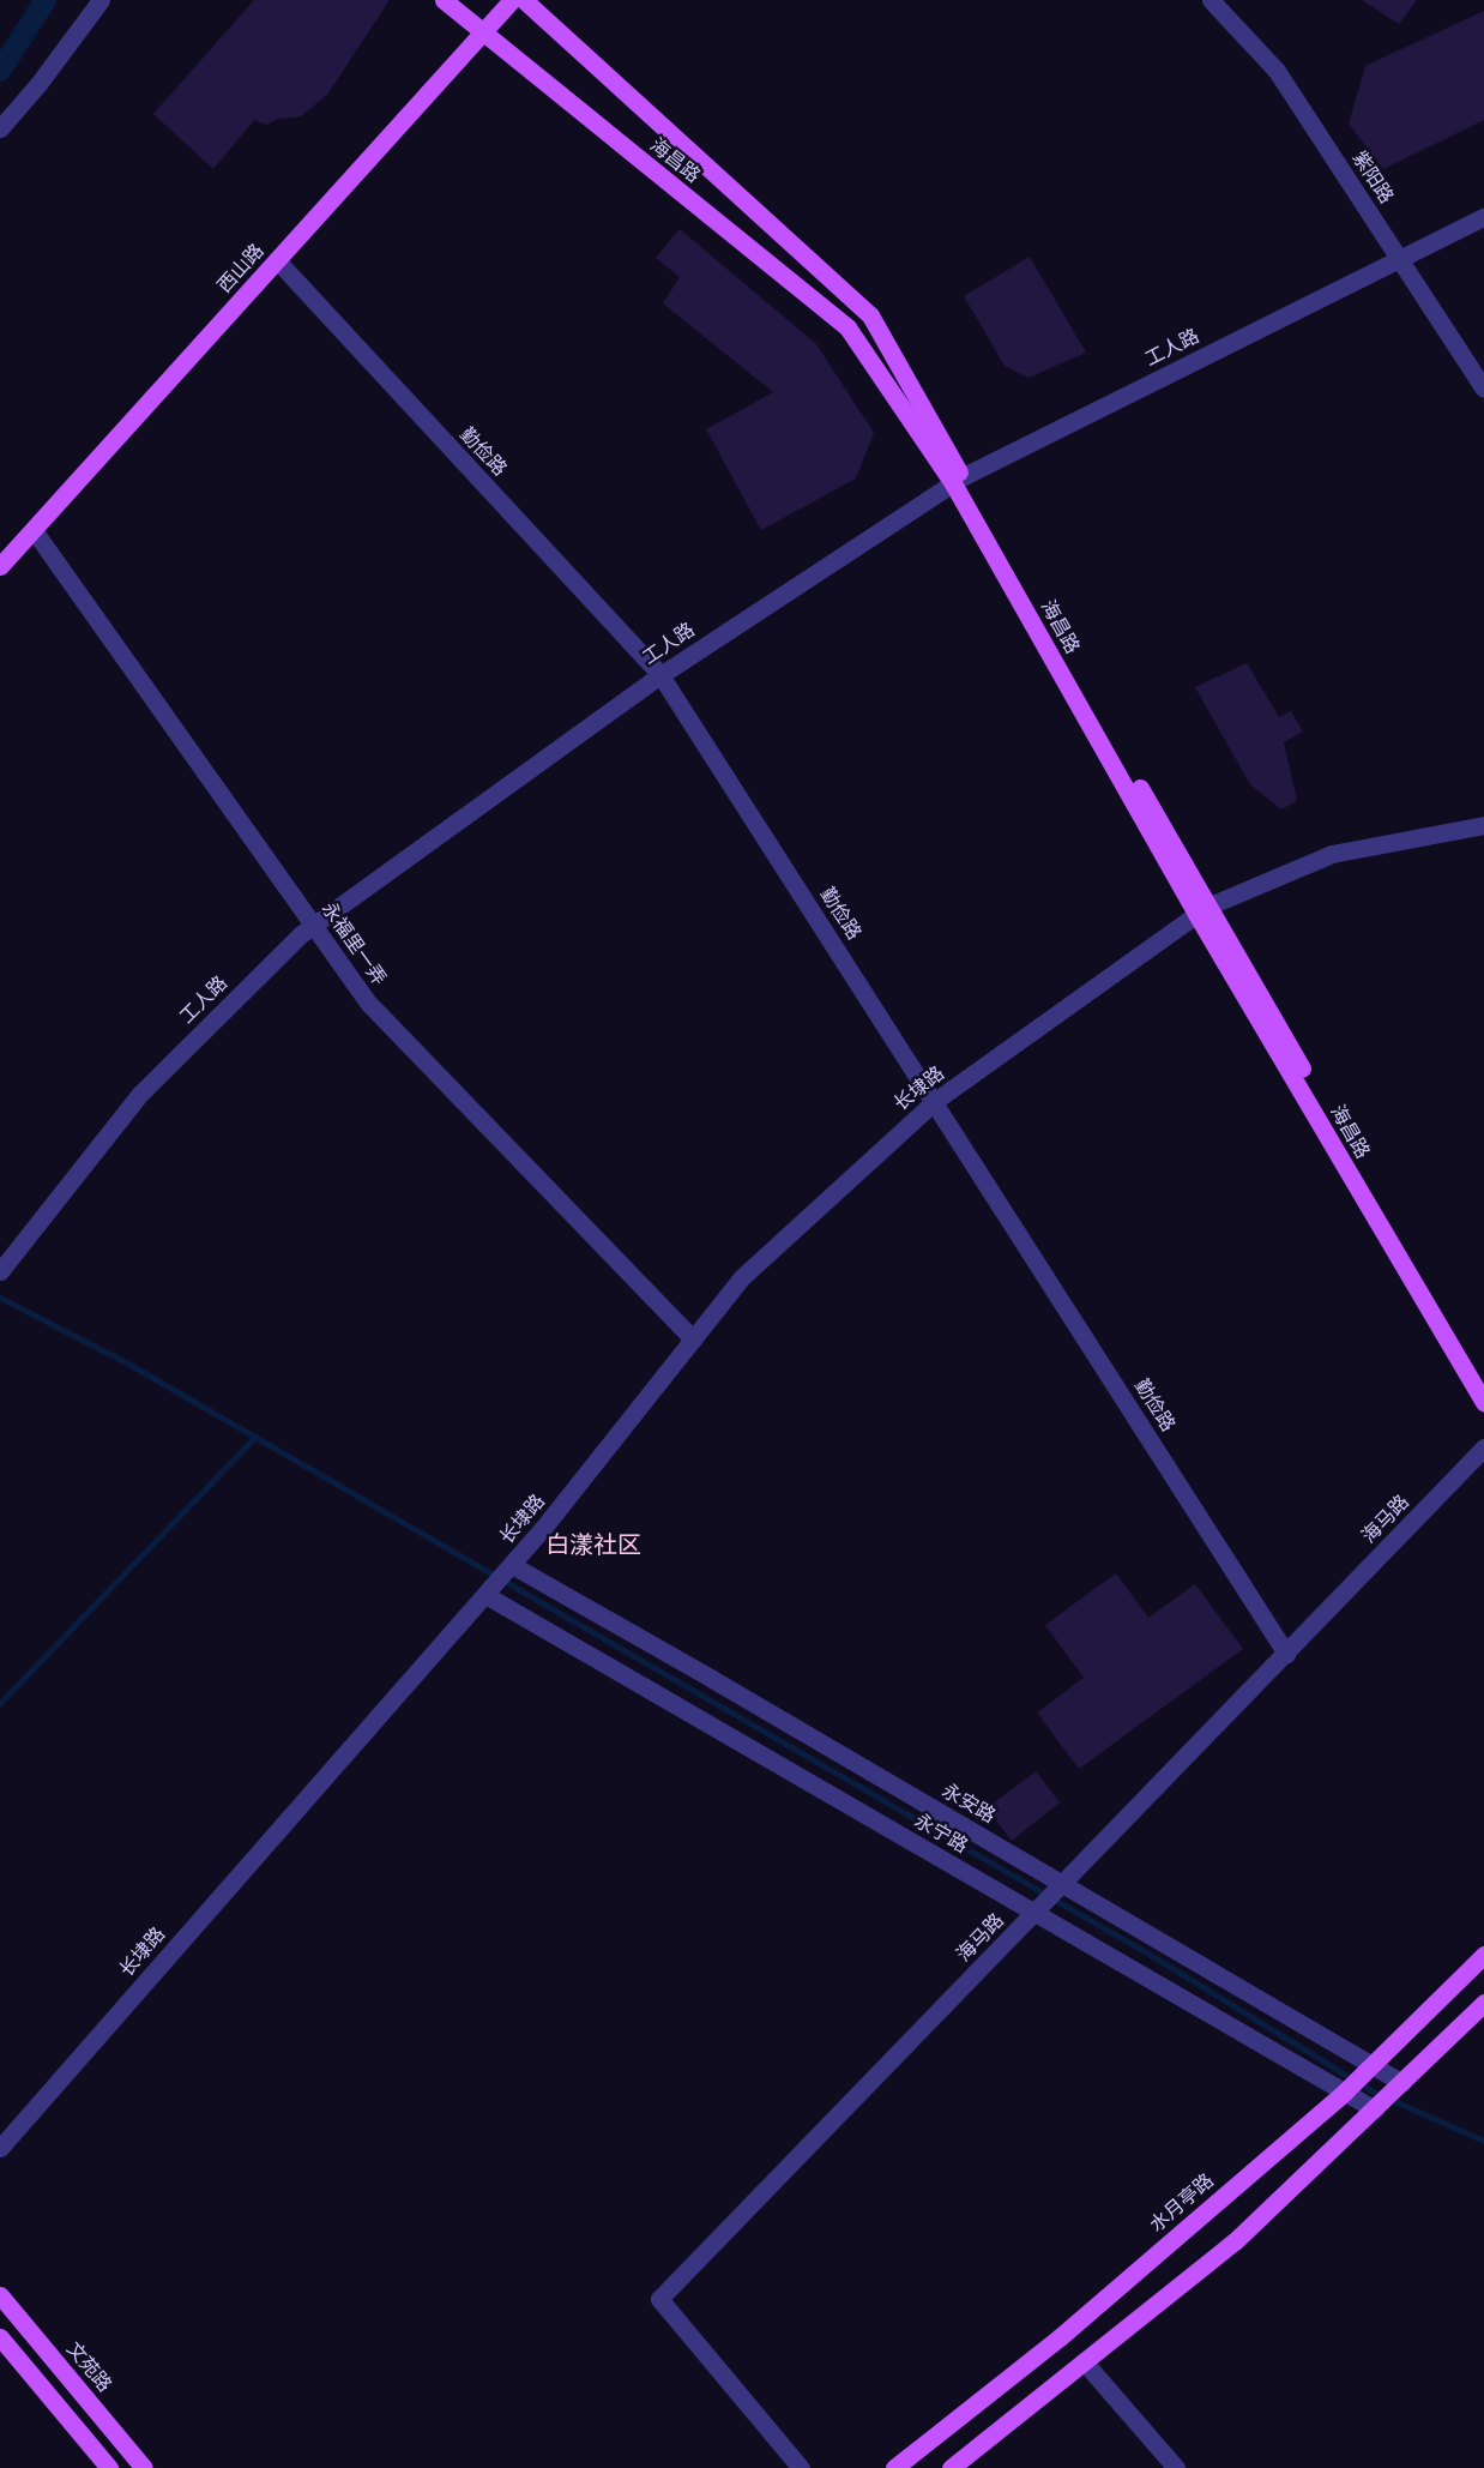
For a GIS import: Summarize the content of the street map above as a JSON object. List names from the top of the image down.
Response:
{
  "streets": {
    "main road": [
      "海昌路",
      "西山路",
      "水月亭路",
      "文苑路"
    ],
    "street": [
      "紫阳路",
      "工人路",
      "勤俭路",
      "永福里一弄",
      "长埭路",
      "海马路",
      "永安路",
      "永宁路"
    ]
  },
  "crossings": [
    ["海昌路", "西山路"],
    ["海昌路", "工人路"],
    ["海昌路", "长埭路"],
    ["紫阳路", "工人路"],
    ["西山路", "勤俭路"],
    ["西山路", "永福里一弄"],
    ["工人路", "勤俭路"],
    ["工人路", "永福里一弄"],
    ["勤俭路", "长埭路"],
    ["勤俭路", "海马路"],
    ["永福里一弄", "长埭路"],
    ["长埭路", "永安路"],
    ["长埭路", "永宁路"],
    ["海马路", "永安路"],
    ["海马路", "永宁路"],
    ["永安路", "水月亭路"],
    ["永宁路", "水月亭路"]
  ],
  "districts": ["白漾社区"]
}
